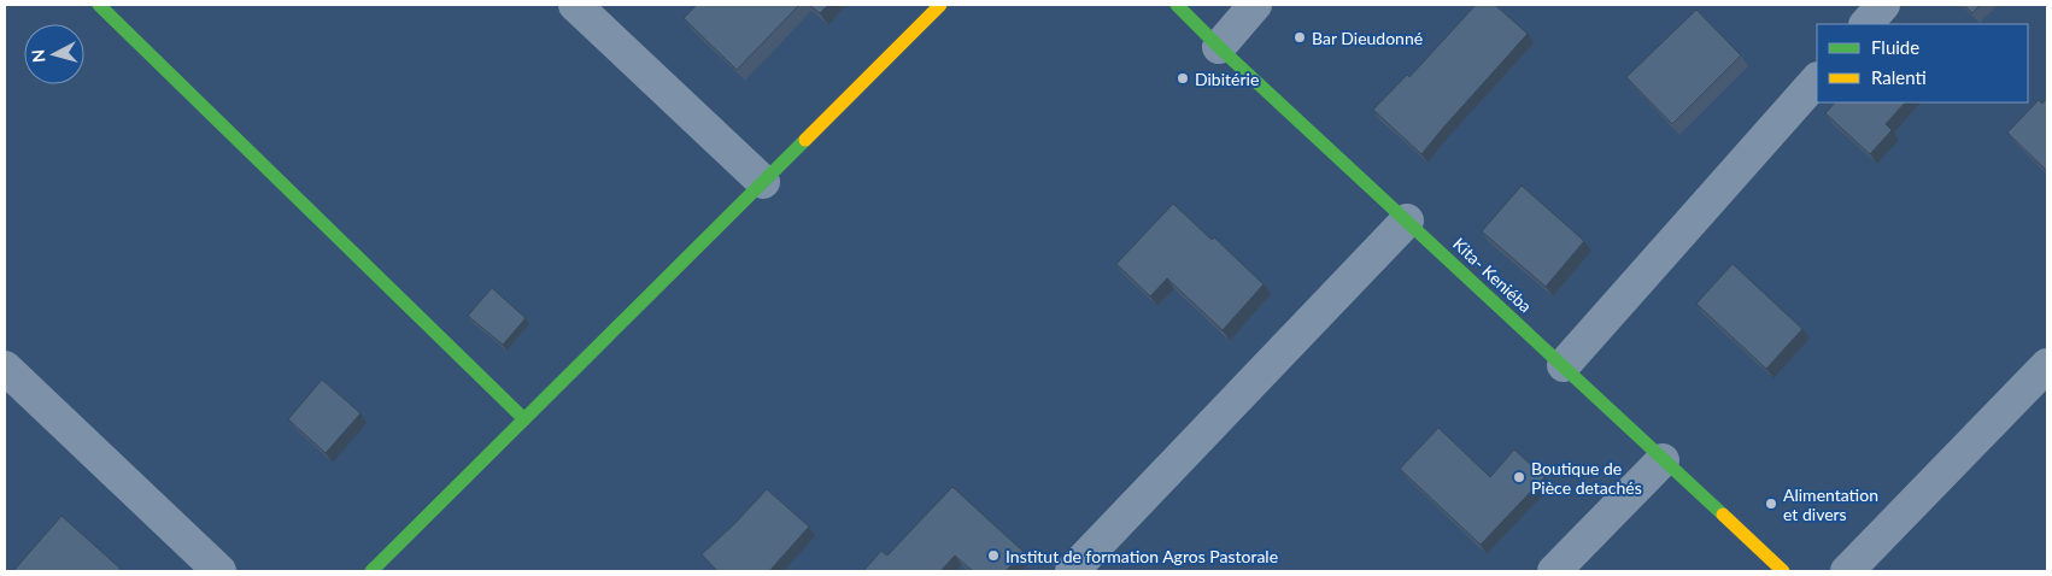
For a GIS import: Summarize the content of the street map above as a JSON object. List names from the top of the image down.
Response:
{
  "streets": {
    "street": ["Kita- Keniéba"]
  },
  "places": [
    "Bar Dieudonné",
    "Dibitérie",
    "Boutique de Pièce detachés",
    "Alimentation et divers",
    "Institut de formation Agros Pastorale"
  ],
  "legend": ["Fluide", "Ralenti"],
  "north": "left"
}
